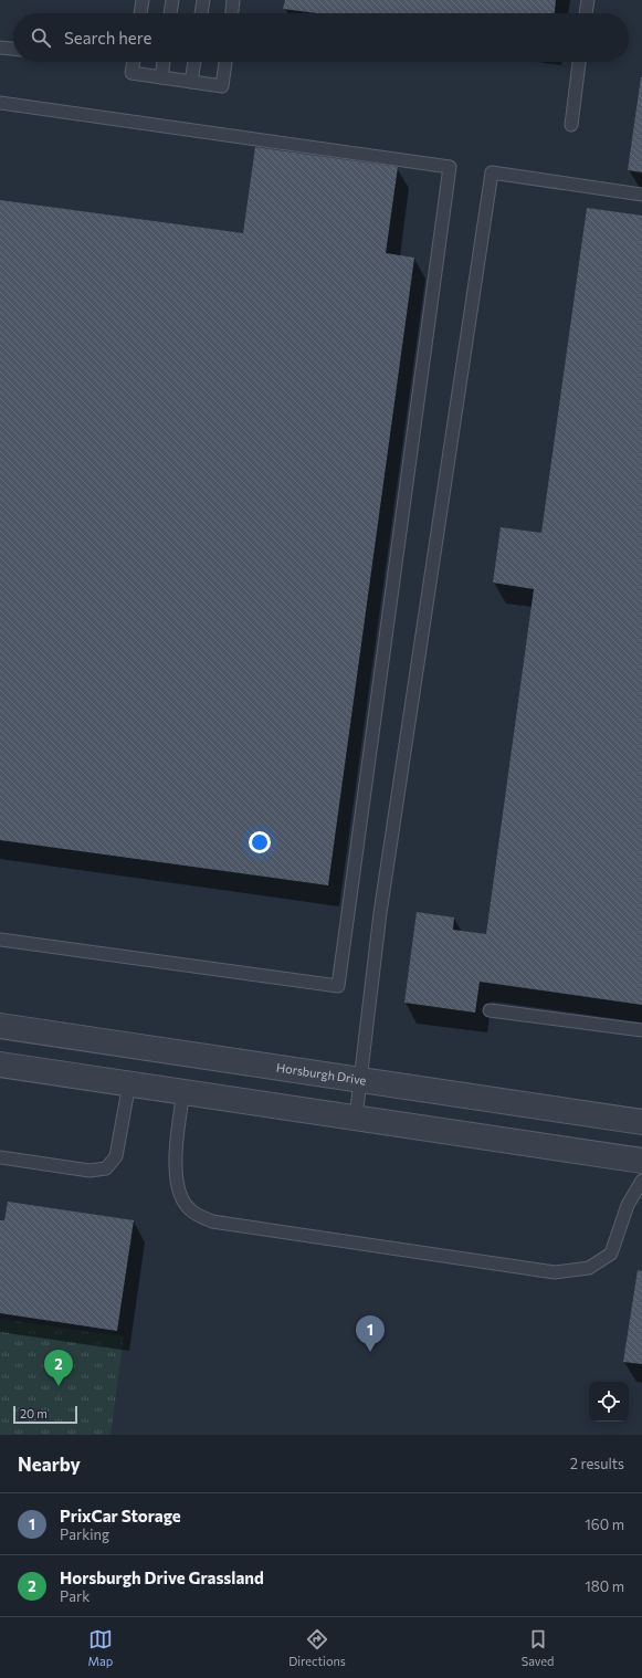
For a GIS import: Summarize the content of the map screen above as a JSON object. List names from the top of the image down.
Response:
{
  "streets": {
    "street": ["Horsburgh Drive"]
  },
  "scale_bar": "20 m",
  "page": {
    "search": "Search here",
    "pins": ["1", "2"],
    "scale": "20 m",
    "heading": ["Nearby", "2 results"],
    "list": [
      {
        "mark": "1",
        "name": "PrixCar Storage",
        "note": "Parking",
        "value": "160 m"
      },
      {
        "mark": "2",
        "name": "Horsburgh Drive Grassland",
        "note": "Park",
        "value": "180 m"
      }
    ],
    "nav": ["Map", "Directions", "Saved"]
  }
}
